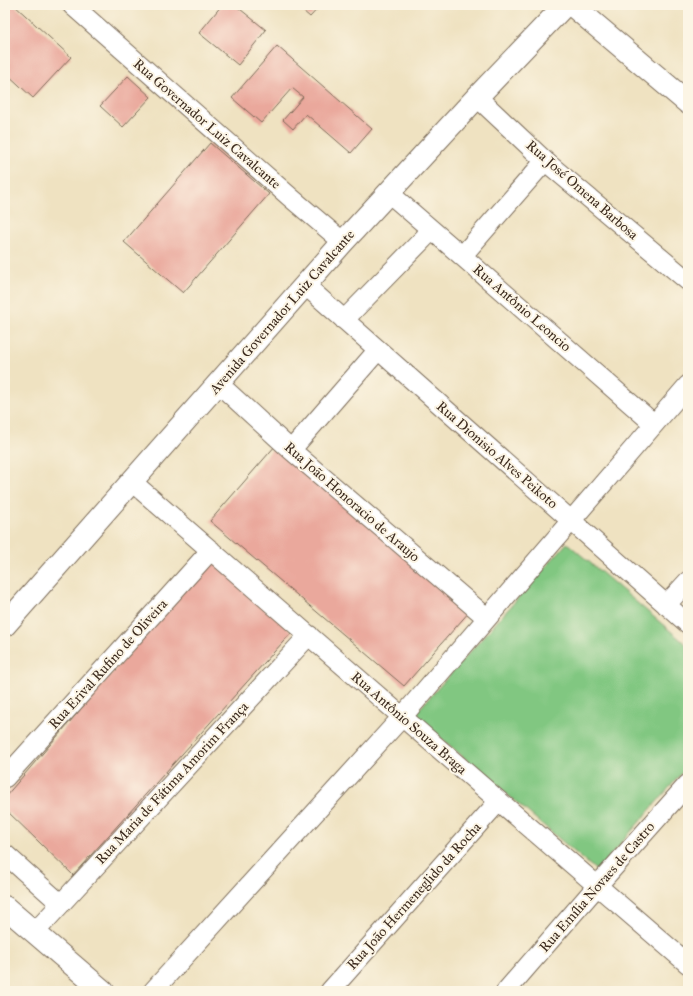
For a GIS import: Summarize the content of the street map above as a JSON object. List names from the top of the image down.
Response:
{
  "streets": {
    "street": [
      "Rua Governador Luiz Cavalcante",
      "Rua José Omena Barbosa",
      "Rua Antônio Leoncio",
      "Avenida Governador Luiz Cavalcante",
      "Rua Dionisio Alves Peikoto",
      "Rua João Honoracio de Araujo",
      "Rua Erival Rufino de Oliveira",
      "Rua Antônio Souza Braga",
      "Rua Maria de Fátima Amorim França",
      "Rua Emília Novaes de Castro",
      "Rua João Hermeneglido da Rocha"
    ]
  },
  "crossings": [
    ["Rua Governador Luiz Cavalcante", "Avenida Governador Luiz Cavalcante"],
    ["Rua José Omena Barbosa", "Avenida Governador Luiz Cavalcante"],
    ["Rua Antônio Leoncio", "Avenida Governador Luiz Cavalcante"],
    ["Avenida Governador Luiz Cavalcante", "Rua Dionisio Alves Peikoto"],
    ["Avenida Governador Luiz Cavalcante", "Rua João Honoracio de Araujo"],
    ["Avenida Governador Luiz Cavalcante", "Rua Antônio Souza Braga"],
    ["Rua Erival Rufino de Oliveira", "Rua Antônio Souza Braga"],
    ["Rua Antônio Souza Braga", "Rua Maria de Fátima Amorim França"],
    ["Rua Antônio Souza Braga", "Rua Emília Novaes de Castro"],
    ["Rua Antônio Souza Braga", "Rua João Hermeneglido da Rocha"]
  ]
}
